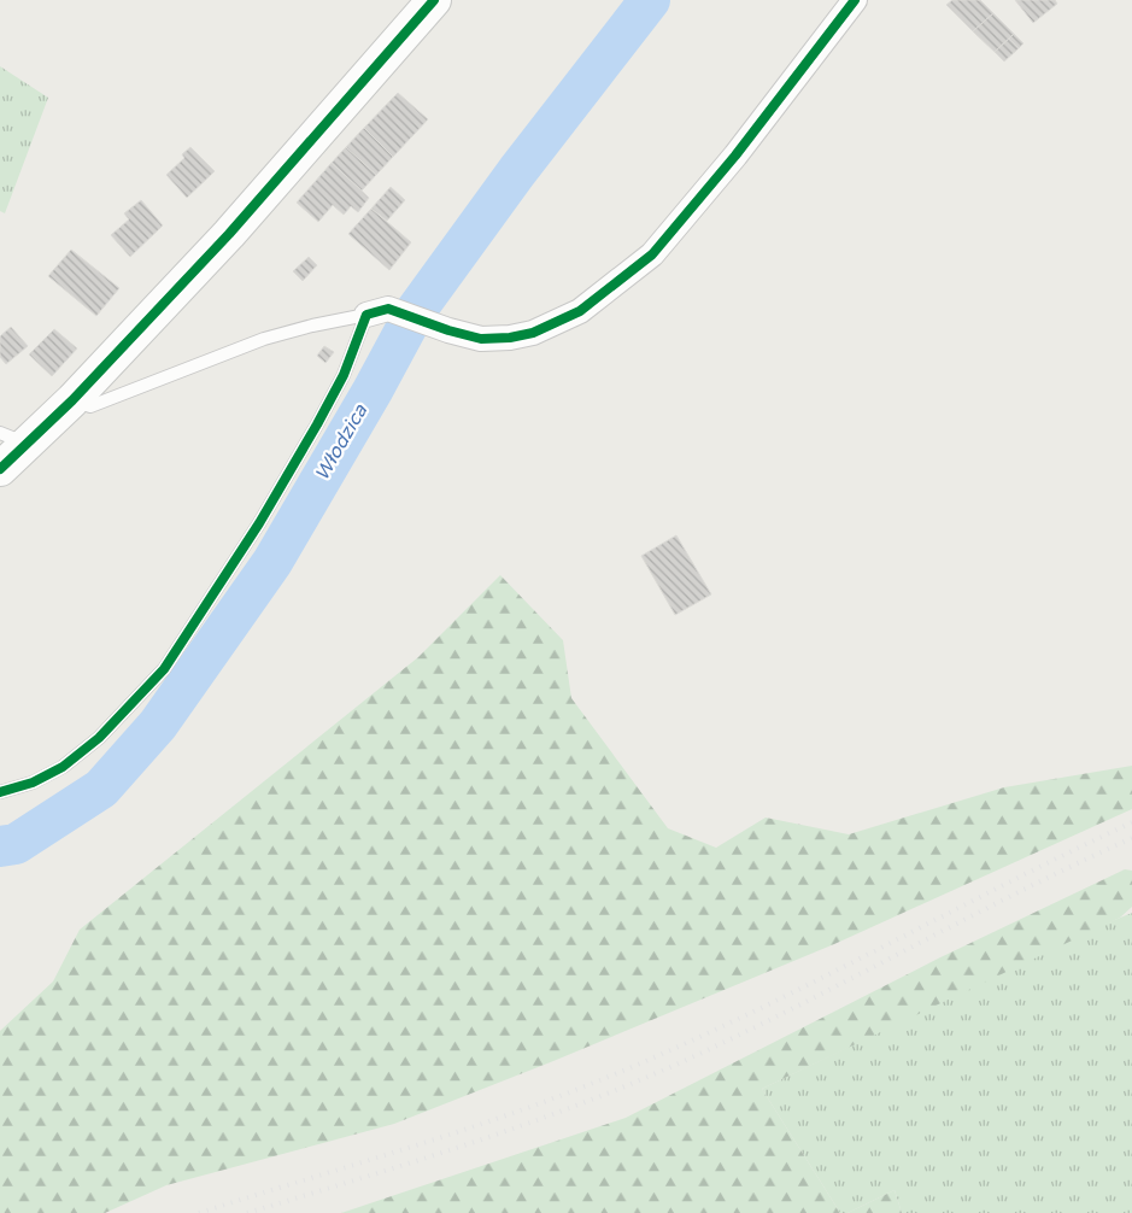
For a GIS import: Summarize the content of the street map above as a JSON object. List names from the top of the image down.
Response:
{
  "water": ["Włodzica"]
}
